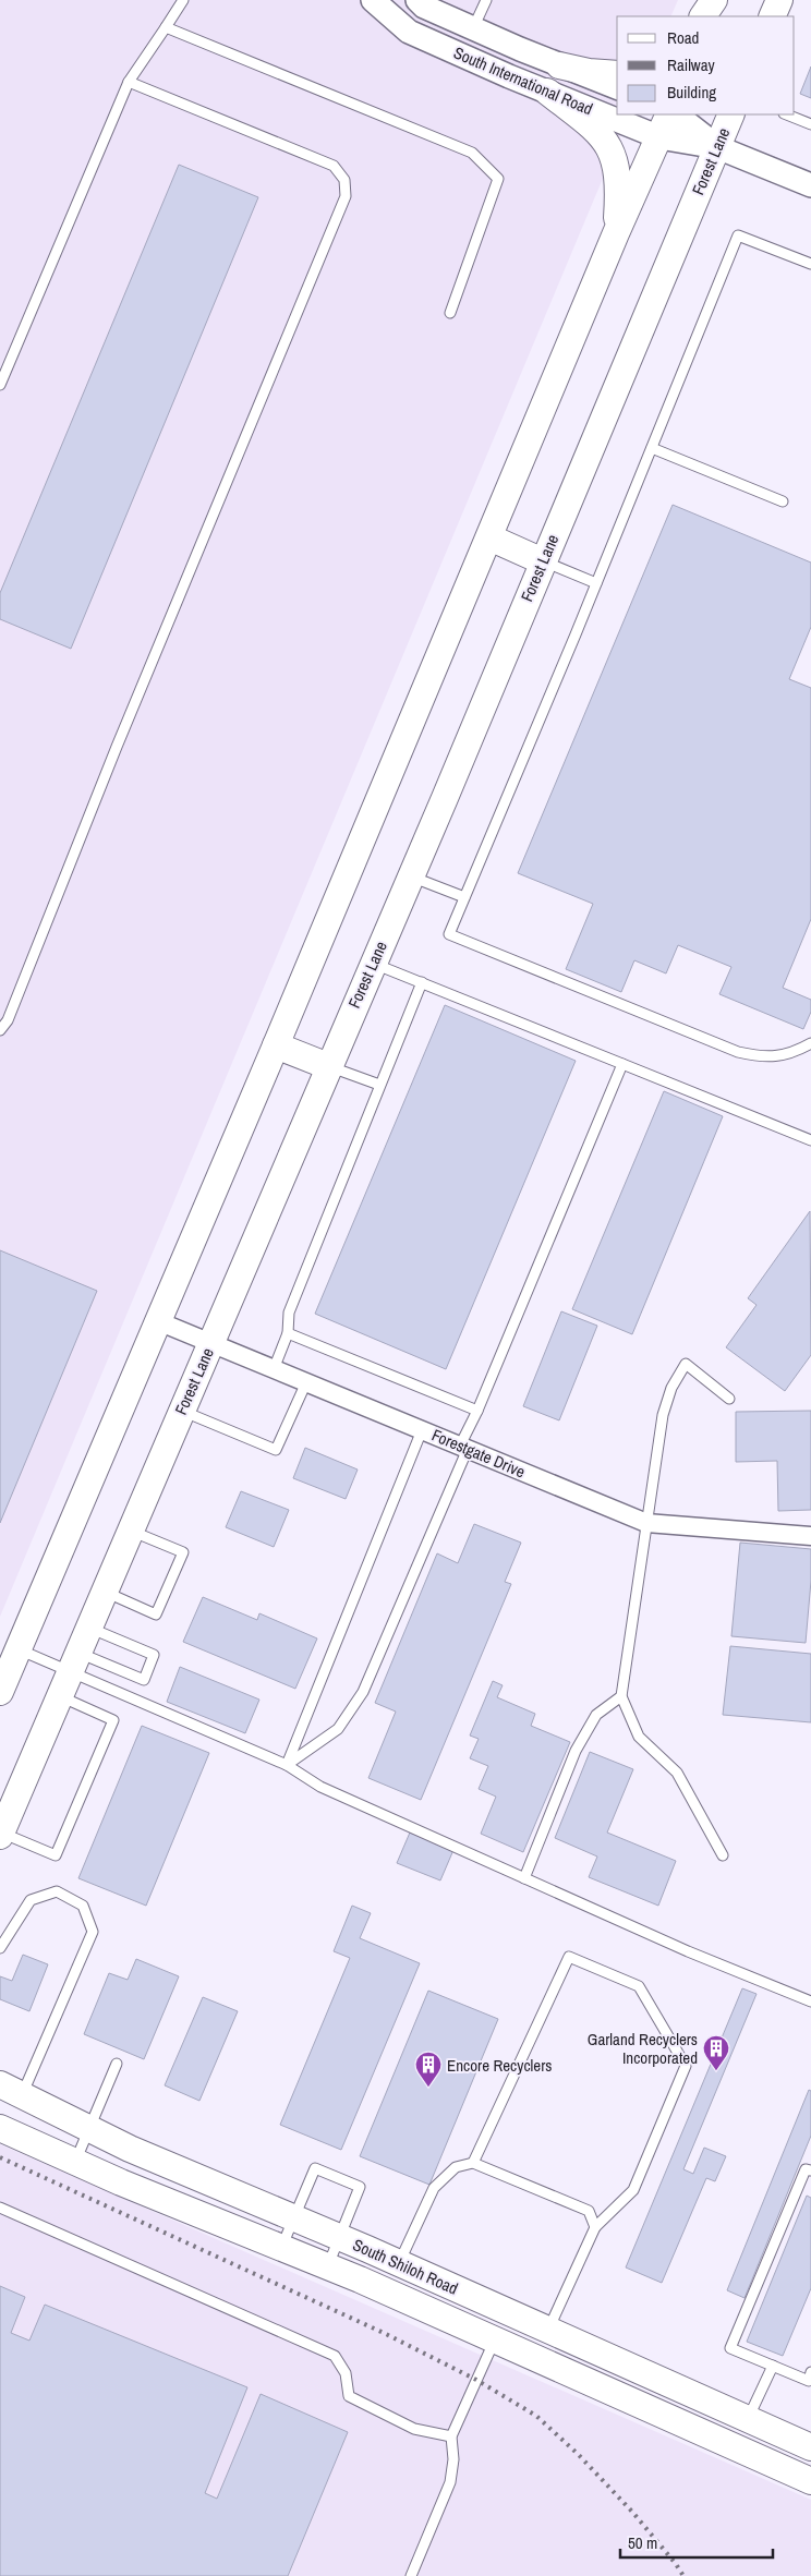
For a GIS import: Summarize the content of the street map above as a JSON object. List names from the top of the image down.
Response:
{
  "streets": {
    "main road": ["Forest Lane", "South Shiloh Road"],
    "street": ["South International Road", "Forestgate Drive"]
  },
  "crossings": [
    ["South International Road", "Forest Lane"],
    ["Forest Lane", "Forestgate Drive"]
  ],
  "places": {
    "building": ["Garland Recyclers Incorporated", "Encore Recyclers"]
  },
  "legend": ["Road", "Railway", "Building"],
  "scale_bar": "50 m"
}
